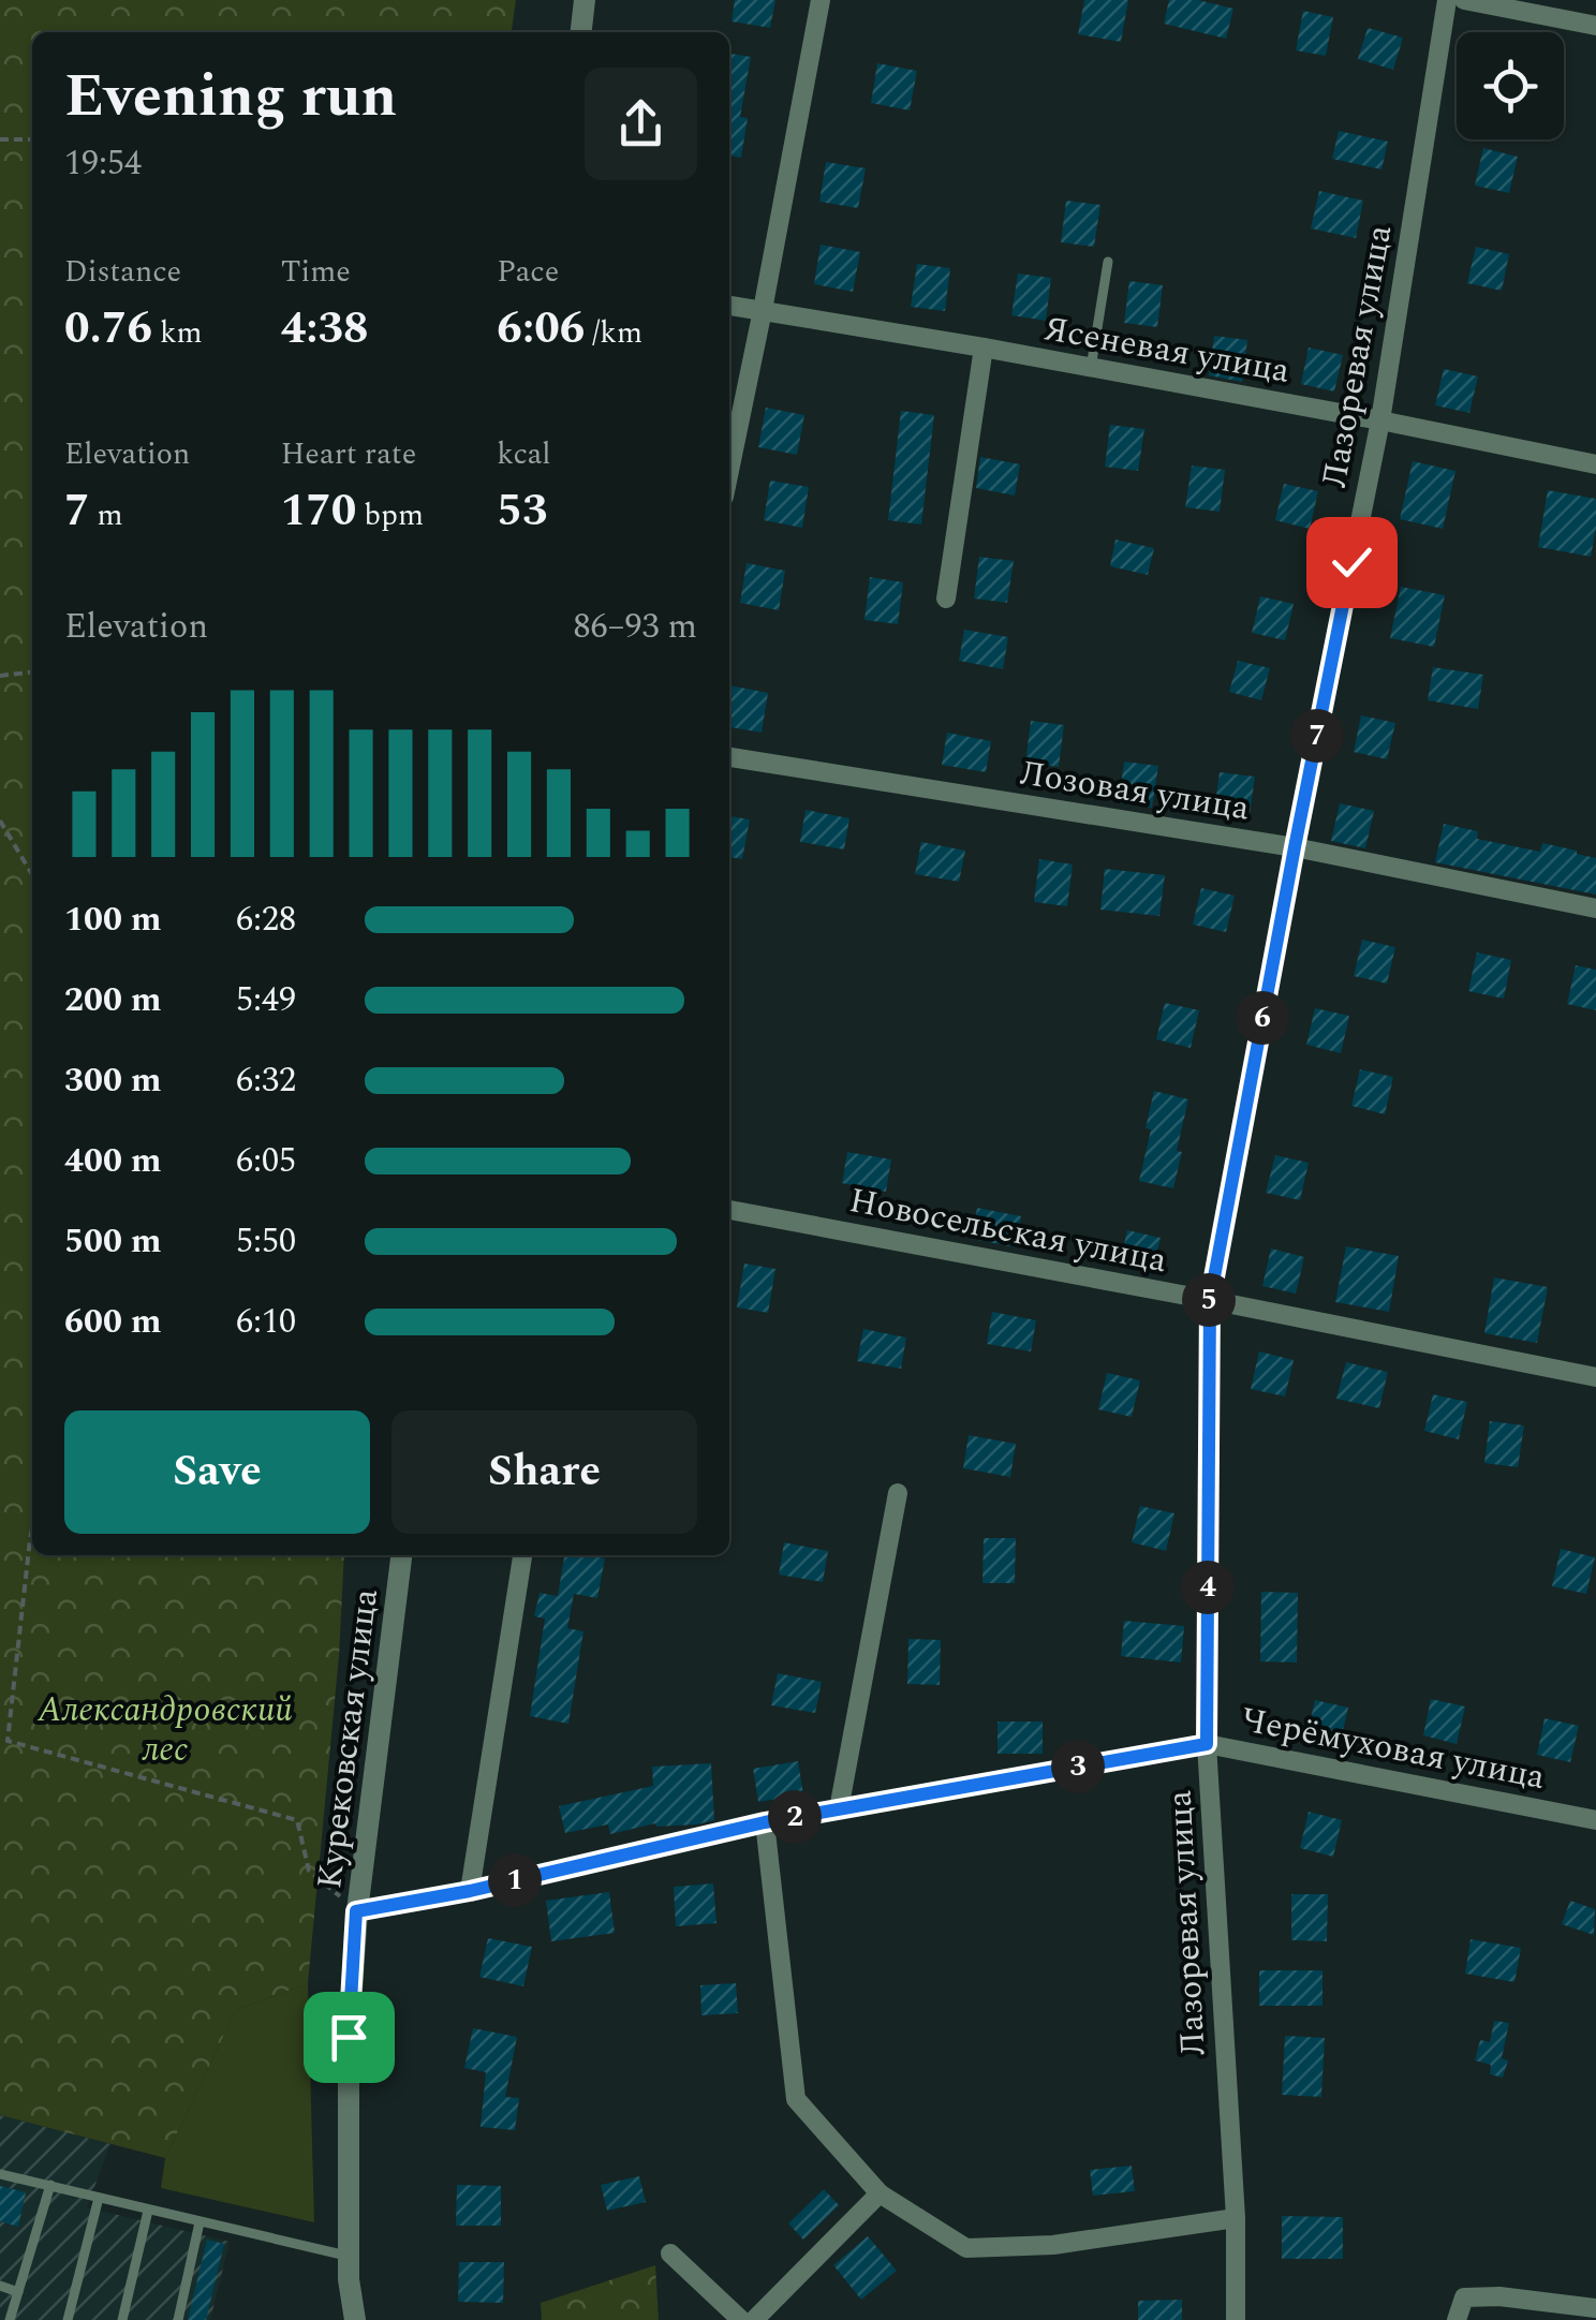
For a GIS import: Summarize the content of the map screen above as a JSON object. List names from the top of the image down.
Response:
{
  "streets": {
    "street": [
      "Ясеневая улица",
      "Лазоревая улица",
      "Лозовая улица",
      "Новосельская улица",
      "Курековская улица",
      "Черёмуховая улица"
    ]
  },
  "crossings": [
    ["Ясеневая улица", "Лазоревая улица"],
    ["Лазоревая улица", "Лозовая улица"],
    ["Лазоревая улица", "Новосельская улица"],
    ["Лазоревая улица", "Черёмуховая улица"],
    ["Курековская улица", "Черёмуховая улица"]
  ],
  "parks": ["Александровский лес"],
  "page": {
    "heading": ["Evening run", "19:54"],
    "stats": [
      ["Distance", "0.76 km"],
      ["Time", "4:38"],
      ["Pace", "6:06 /km"],
      ["Elevation", "7 m"],
      ["Heart rate", "170 bpm"],
      ["kcal", "53"]
    ],
    "chart": ["Elevation", "86–93 m"],
    "pins": [
      "7",
      "6",
      "5",
      "4",
      "3",
      "2",
      "1"
    ],
    "list": [
      {
        "name": "100 m",
        "note": "6:28"
      },
      {
        "name": "200 m",
        "note": "5:49"
      },
      {
        "name": "300 m",
        "note": "6:32"
      },
      {
        "name": "400 m",
        "note": "6:05"
      },
      {
        "name": "500 m",
        "note": "5:50"
      },
      {
        "name": "600 m",
        "note": "6:10"
      }
    ],
    "buttons": ["Save", "Share"]
  }
}
